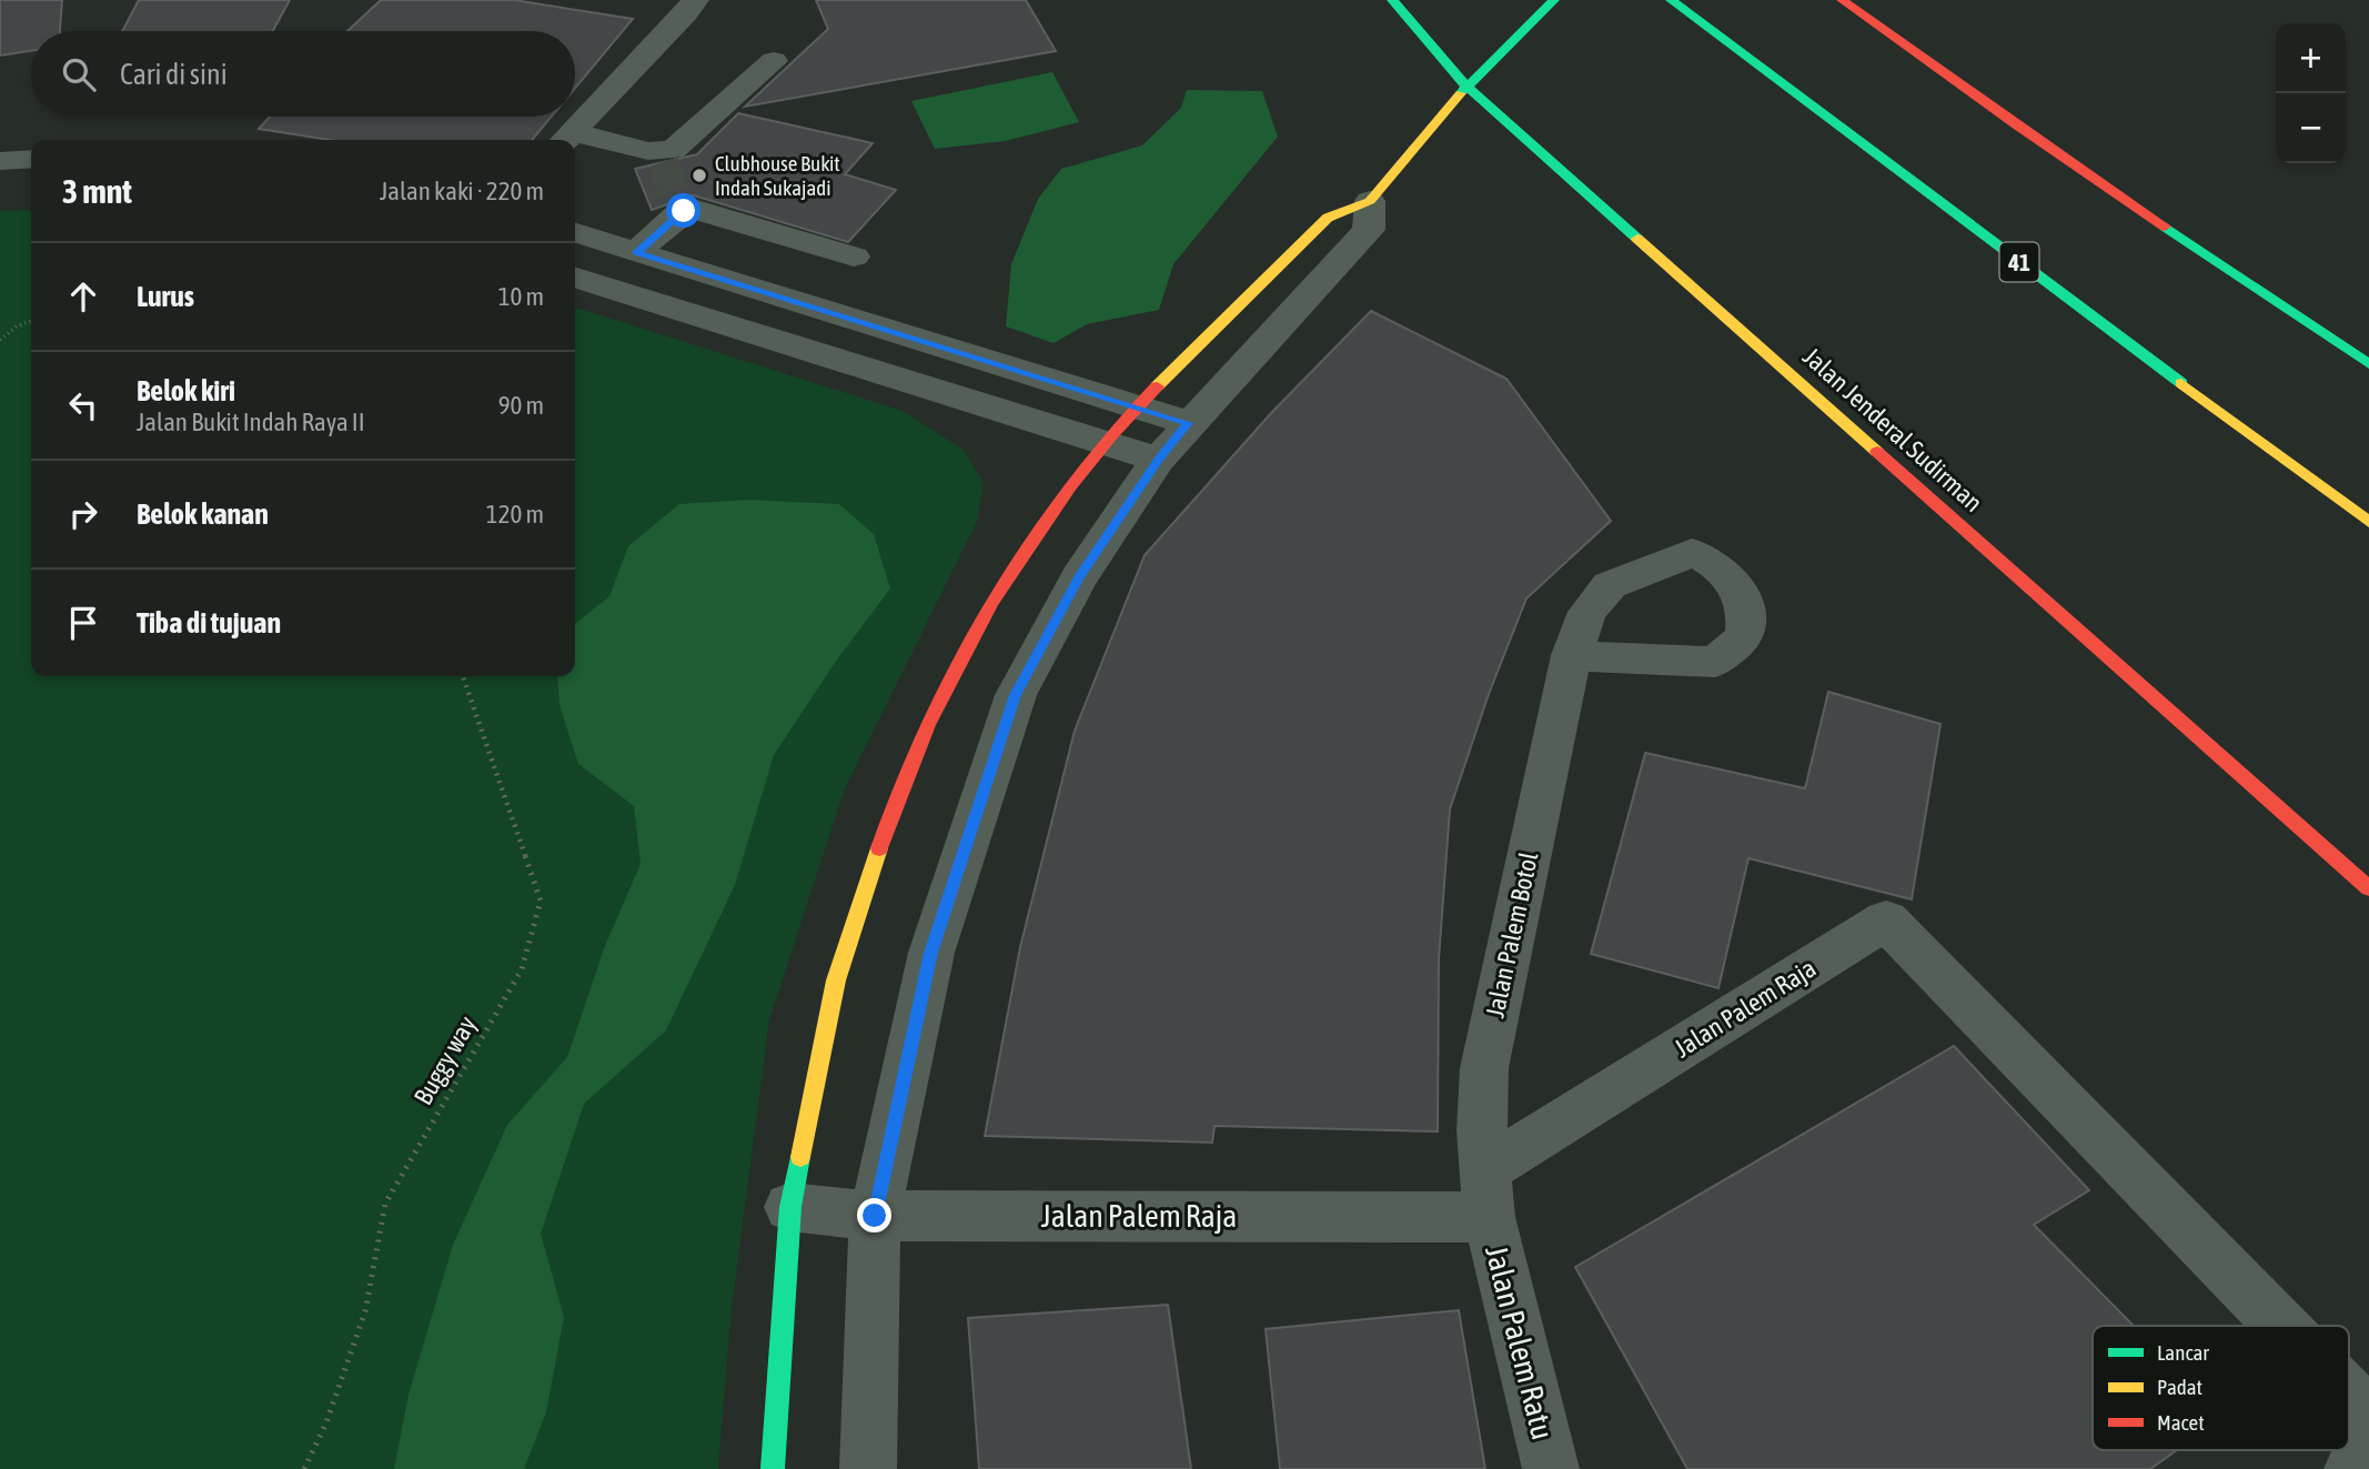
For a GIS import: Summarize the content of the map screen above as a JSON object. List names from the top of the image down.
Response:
{
  "streets": {
    "main road": ["41", "Jalan Jenderal Sudirman"],
    "street": ["Jalan Palem Botol", "Jalan Palem Raja", "Jalan Palem Ratu"],
    "path": ["Buggy way"]
  },
  "crossings": [
    ["Jalan Palem Botol", "Jalan Palem Raja"],
    ["Jalan Palem Botol", "Jalan Palem Ratu"],
    ["Jalan Palem Raja", "Jalan Palem Ratu"]
  ],
  "places": ["Clubhouse Bukit Indah Sukajadi"],
  "legend": ["Lancar", "Padat", "Macet"],
  "page": {
    "map_buttons": ["+", "−"],
    "search": "Cari di sini",
    "heading": ["3 mnt", "Jalan kaki · 220 m"],
    "list": [
      ["Lurus", "10 m"],
      ["Belok kiri", "Jalan Bukit Indah Raya II", "90 m"],
      ["Belok kanan", "120 m"],
      "Tiba di tujuan"
    ]
  }
}
